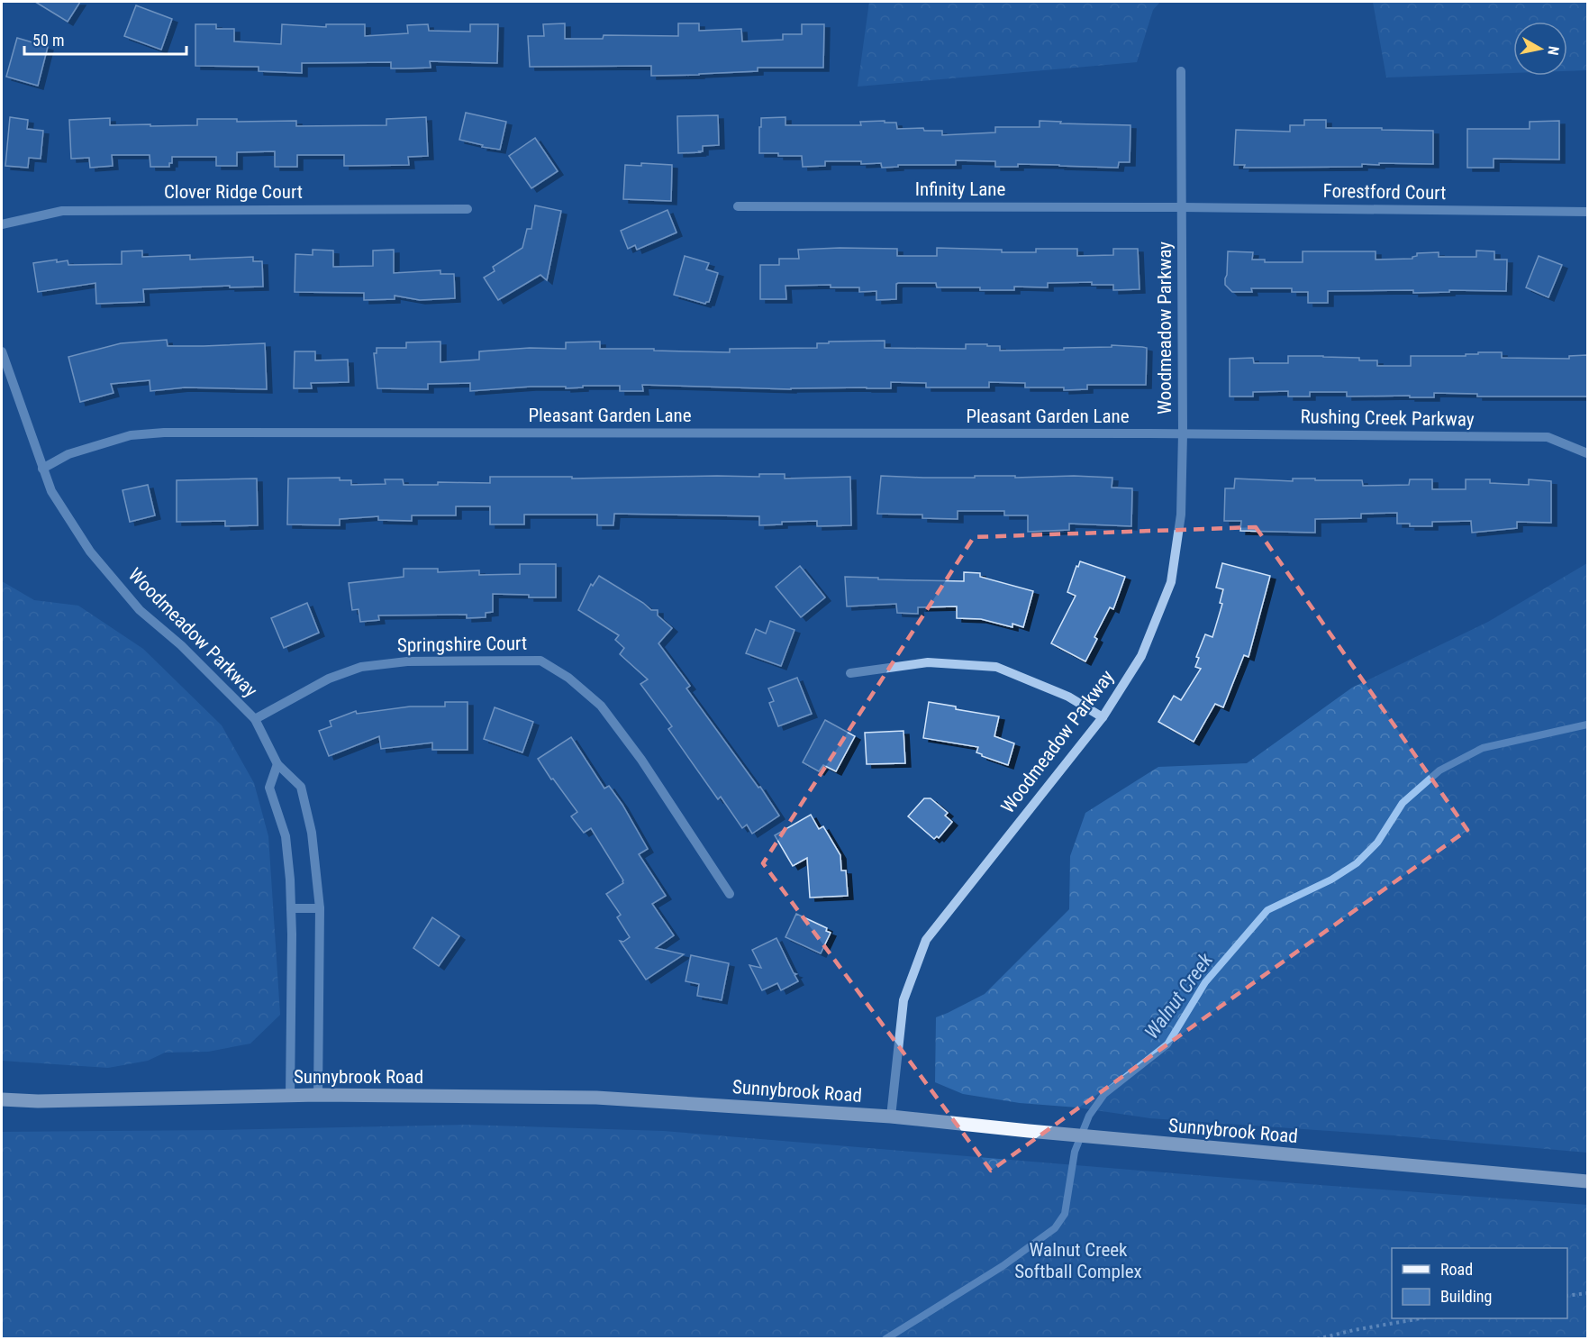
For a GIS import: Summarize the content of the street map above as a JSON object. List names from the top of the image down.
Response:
{
  "streets": {
    "main road": ["Sunnybrook Road"],
    "street": [
      "Infinity Lane",
      "Clover Ridge Court",
      "Forestford Court",
      "Woodmeadow Parkway",
      "Pleasant Garden Lane",
      "Rushing Creek Parkway",
      "Springshire Court"
    ]
  },
  "crossings": [
    ["Infinity Lane", "Forestford Court"],
    ["Infinity Lane", "Woodmeadow Parkway"],
    ["Forestford Court", "Woodmeadow Parkway"],
    ["Woodmeadow Parkway", "Pleasant Garden Lane"],
    ["Woodmeadow Parkway", "Rushing Creek Parkway"],
    ["Woodmeadow Parkway", "Springshire Court"],
    ["Woodmeadow Parkway", "Sunnybrook Road"],
    ["Pleasant Garden Lane", "Rushing Creek Parkway"]
  ],
  "water": ["Walnut Creek"],
  "parks": ["Walnut Creek Softball Complex"],
  "legend": ["Road", "Building"],
  "scale_bar": "50 m",
  "north": "right"
}
